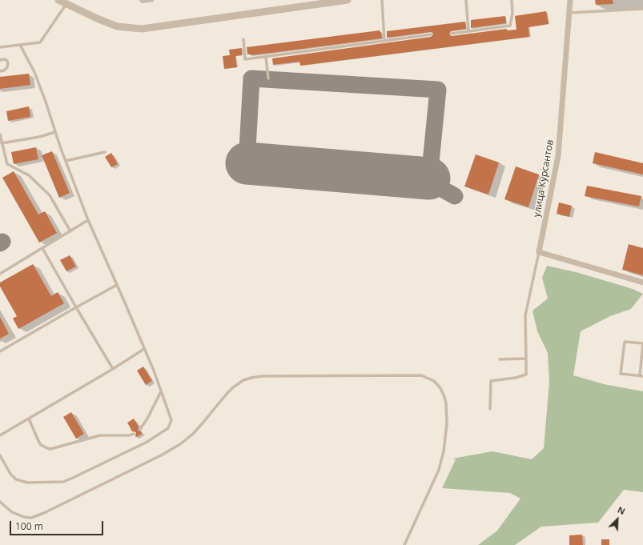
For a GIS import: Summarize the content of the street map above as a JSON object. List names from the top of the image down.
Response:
{
  "streets": {
    "street": ["улица Курсантов"]
  },
  "scale_bar": "100 m",
  "north": "top right"
}
